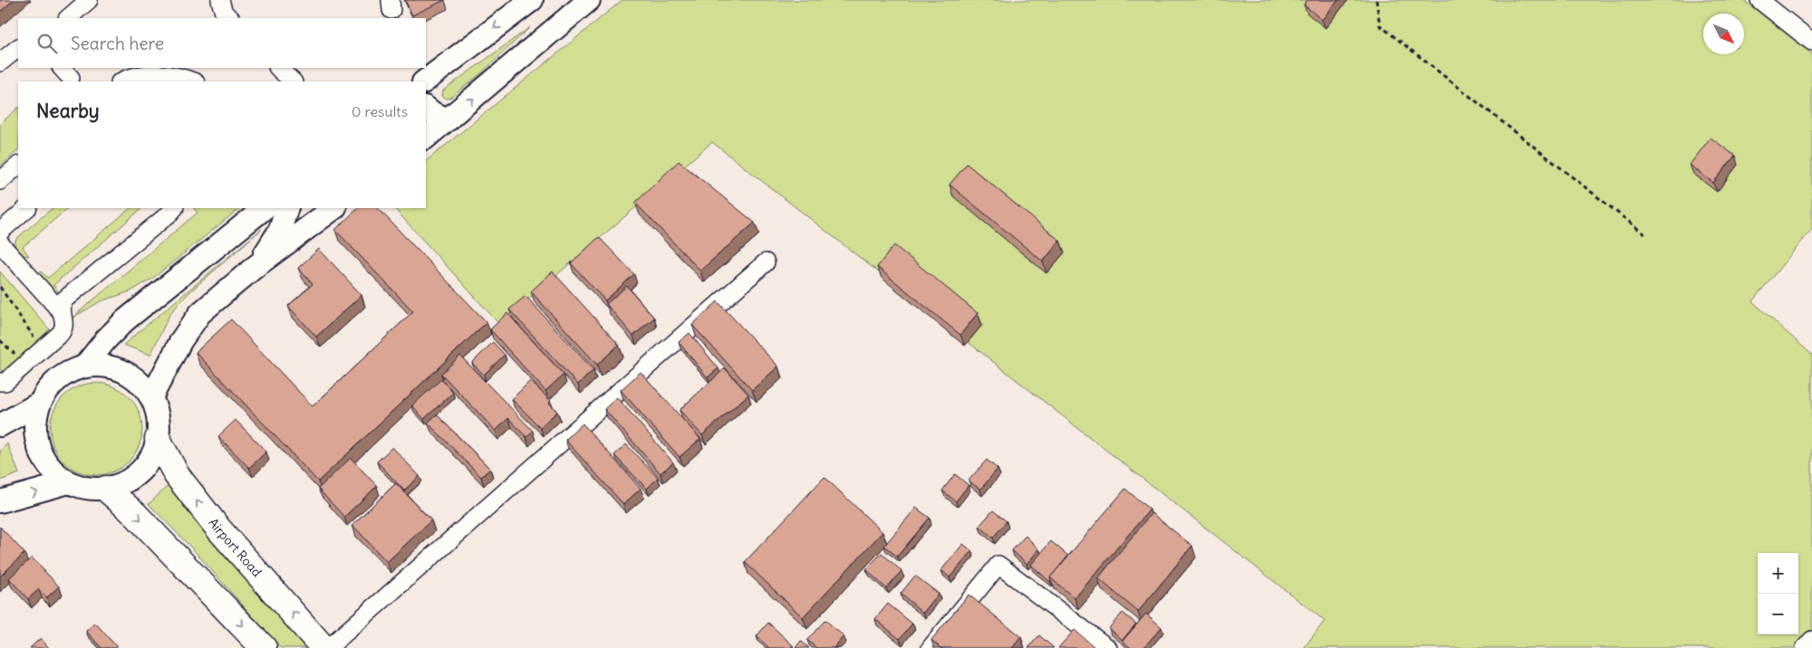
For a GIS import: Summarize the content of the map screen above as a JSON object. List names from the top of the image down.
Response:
{
  "streets": {
    "highway": ["Airport Road"]
  },
  "north": "bottom right",
  "page": {
    "search": "Search here",
    "heading": ["Nearby", "0 results"],
    "map_buttons": ["+", "−"]
  }
}
